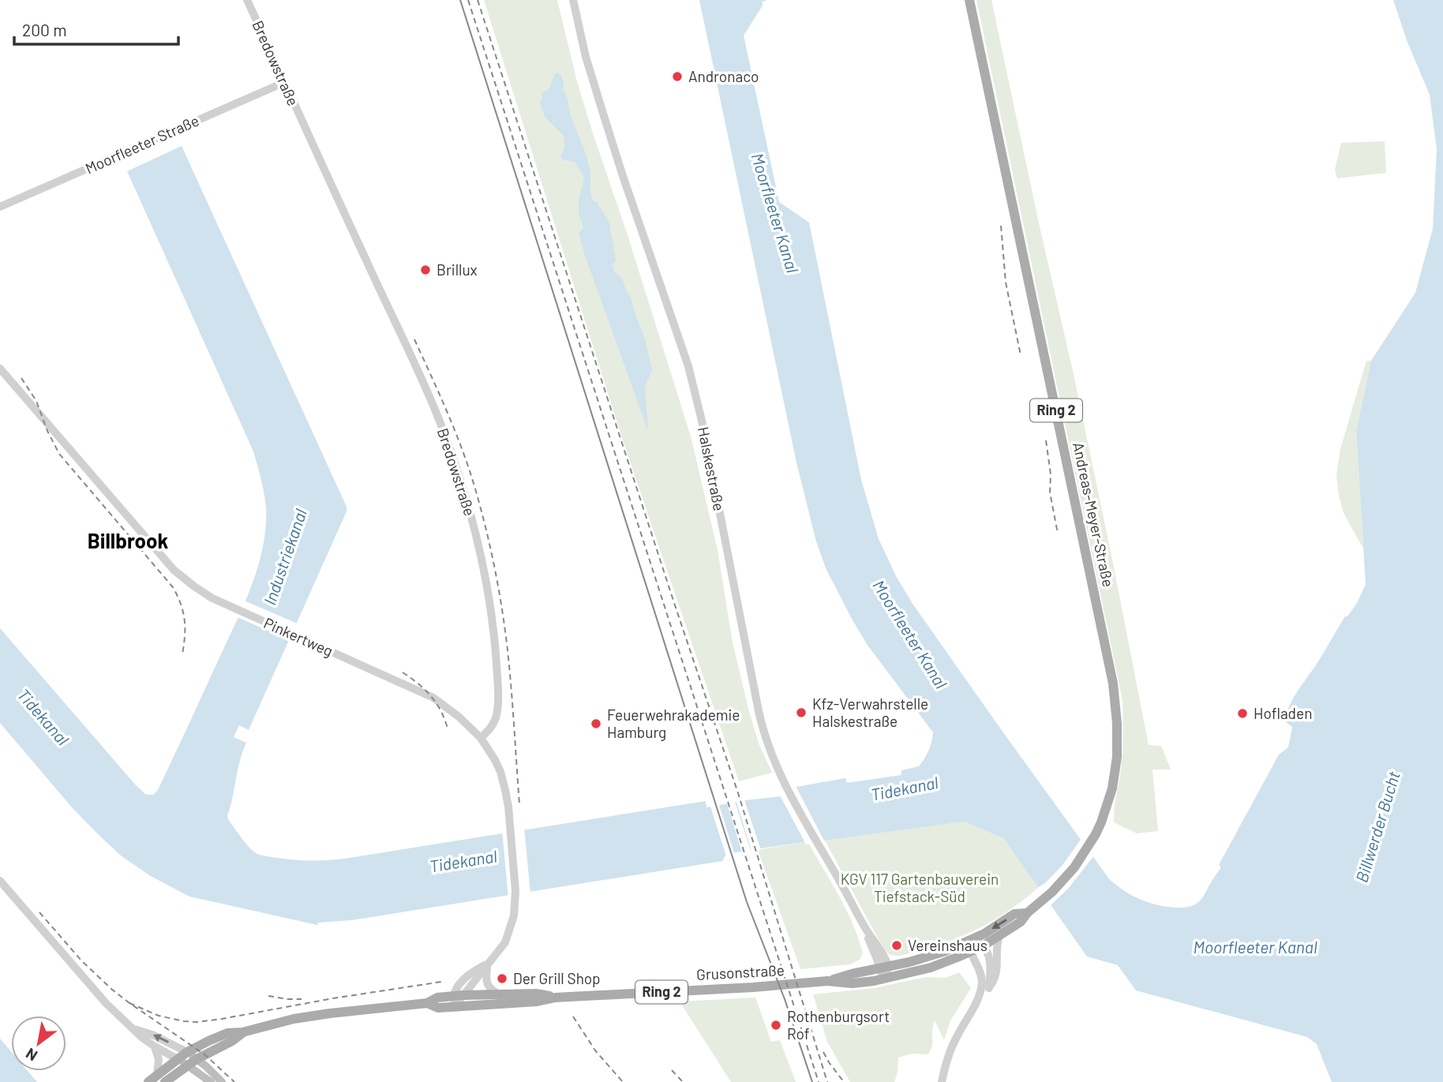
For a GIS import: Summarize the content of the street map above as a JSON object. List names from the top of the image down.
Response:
{
  "streets": {
    "main road": ["Ring 2", "Andreas-Meyer-Straße", "Grusonstraße"],
    "street": [
      "Bredowstraße",
      "Moorfleeter Straße",
      "Halskestraße",
      "Pinkertweg"
    ]
  },
  "crossings": [
    ["Bredowstraße", "Moorfleeter Straße"],
    ["Bredowstraße", "Pinkertweg"],
    ["Ring 2", "Grusonstraße"],
    ["Halskestraße", "Grusonstraße"],
    ["Andreas-Meyer-Straße", "Grusonstraße"]
  ],
  "districts": ["Billbrook"],
  "water": [
    "Moorfleeter Kanal",
    "Industriekanal",
    "Tidekanal",
    "Billwerder Bucht"
  ],
  "parks": ["KGV 117 Gartenbauverein Tiefstack-Süd"],
  "places": [
    "Andronaco",
    "Brillux",
    "Kfz-Verwahrstelle Halskestraße",
    "Hofladen",
    "Feuerwehrakademie Hamburg",
    "Vereinshaus",
    "Der Grill Shop",
    "Rothenburgsort Rof"
  ],
  "scale_bar": "200 m",
  "north": "bottom left"
}
